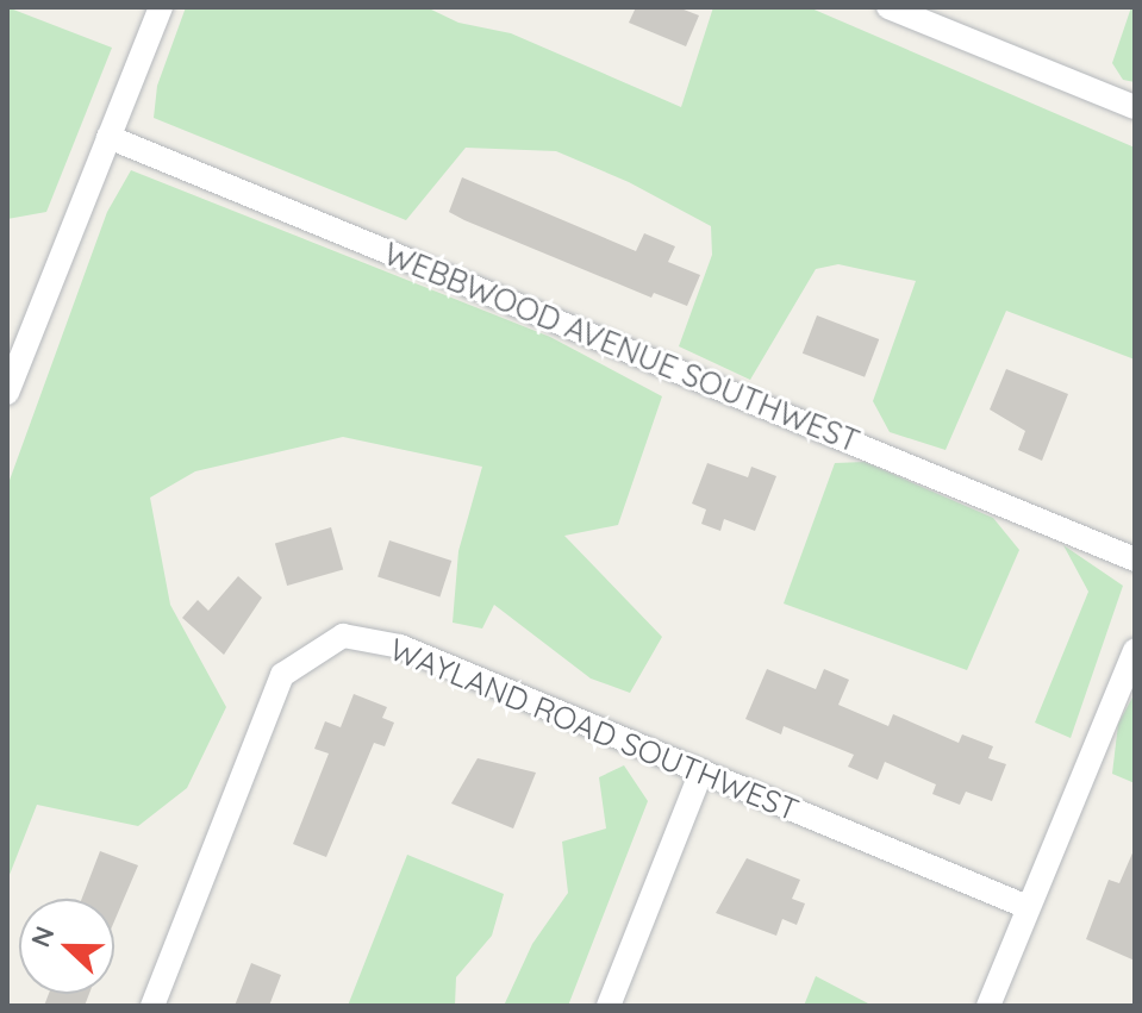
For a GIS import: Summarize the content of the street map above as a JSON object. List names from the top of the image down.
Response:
{
  "streets": {
    "street": ["WEBBWOOD AVENUE SOUTHWEST", "WAYLAND ROAD SOUTHWEST"]
  },
  "north": "left"
}
